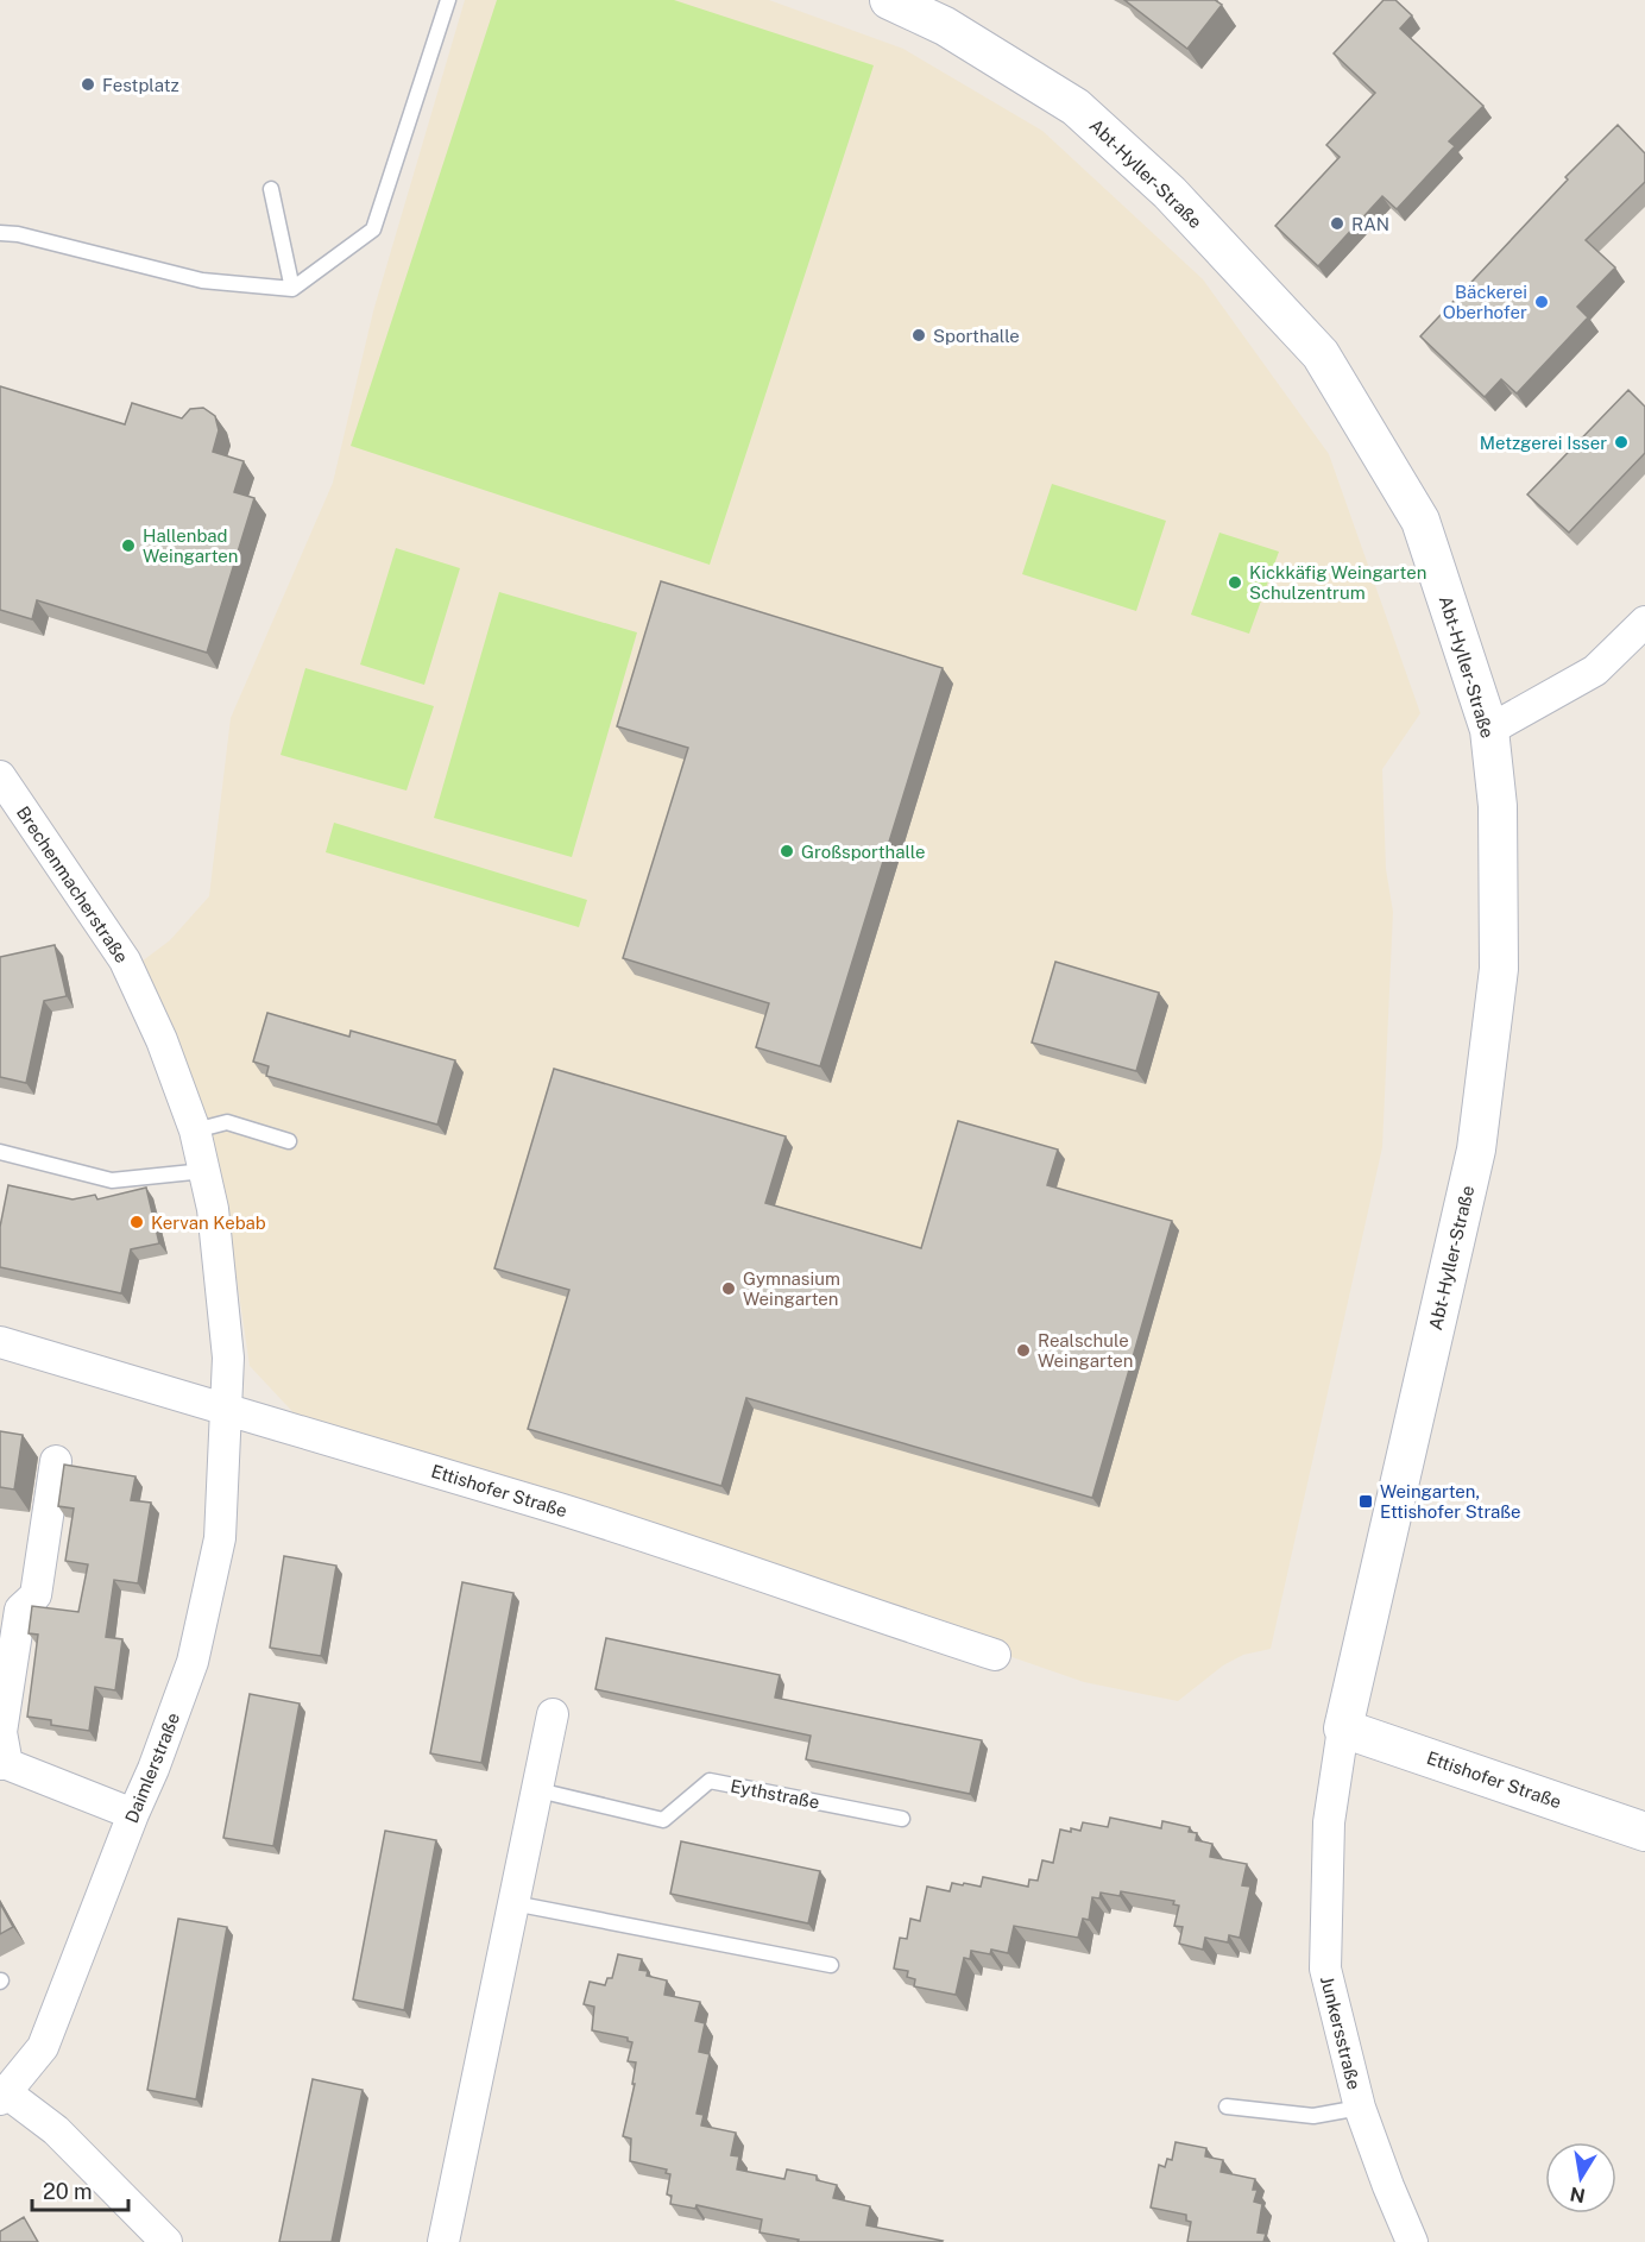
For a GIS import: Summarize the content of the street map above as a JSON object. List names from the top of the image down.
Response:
{
  "streets": {
    "street": [
      "Abt-Hyller-Straße",
      "Brechenmacherstraße",
      "Ettishofer Straße",
      "Daimlerstraße",
      "Junkersstraße"
    ],
    "lane": ["Eythstraße"]
  },
  "crossings": [
    ["Abt-Hyller-Straße", "Ettishofer Straße"],
    ["Abt-Hyller-Straße", "Junkersstraße"],
    ["Brechenmacherstraße", "Ettishofer Straße"],
    ["Brechenmacherstraße", "Daimlerstraße"],
    ["Ettishofer Straße", "Daimlerstraße"],
    ["Ettishofer Straße", "Junkersstraße"]
  ],
  "places": {
    "other": [
      "Festplatz",
      "RAN",
      "Bäckerei Oberhofer",
      "Sporthalle",
      "Metzgerei Isser",
      "Hallenbad Weingarten",
      "Kickkäfig Weingarten Schulzentrum",
      "Großsporthalle",
      "Kervan Kebab",
      "Gymnasium Weingarten",
      "Realschule Weingarten"
    ],
    "transit": ["Weingarten, Ettishofer Straße"]
  },
  "scale_bar": "20 m",
  "north": "bottom"
}
